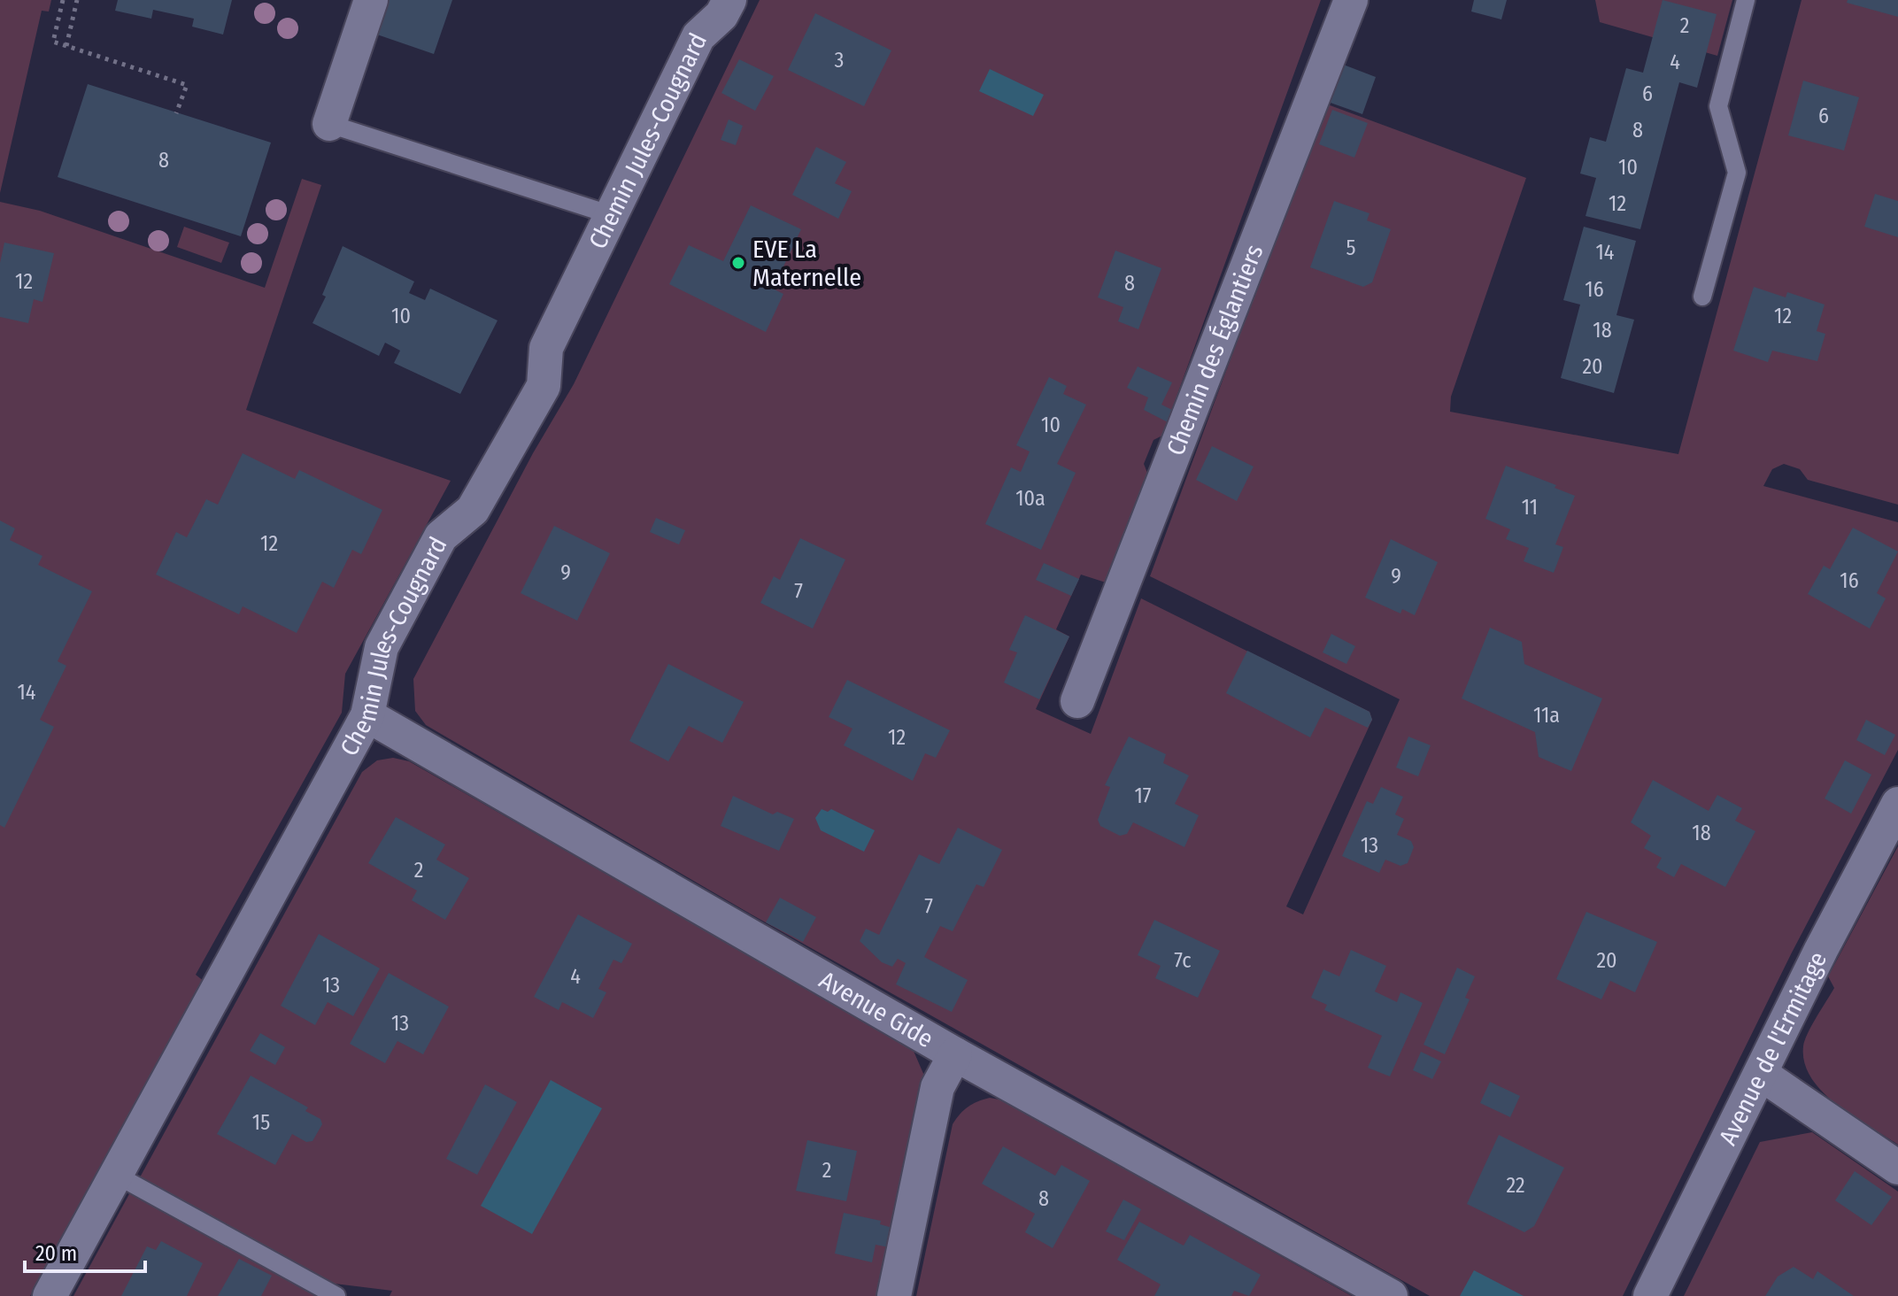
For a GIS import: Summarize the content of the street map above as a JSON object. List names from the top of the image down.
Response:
{
  "streets": {
    "street": [
      "Chemin Jules-Cougnard",
      "Chemin des Églantiers",
      "Avenue Gide",
      "Avenue de l'Ermitage"
    ]
  },
  "crossings": [
    ["Chemin Jules-Cougnard", "Avenue Gide"]
  ],
  "places": ["EVE La Maternelle"],
  "house_numbers": [
    "2",
    "3",
    "4",
    "6",
    "6",
    "8",
    "8",
    "10",
    "12",
    "5",
    "14",
    "12",
    "8",
    "16",
    "10",
    "12",
    "18",
    "20",
    "10",
    "10a",
    "11",
    "12",
    "9",
    "9",
    "16",
    "7",
    "14",
    "11a",
    "12",
    "17",
    "18",
    "13",
    "2",
    "7",
    "7c",
    "20",
    "4",
    "13",
    "13",
    "15",
    "2",
    "22",
    "8"
  ],
  "scale_bar": "20 m"
}
